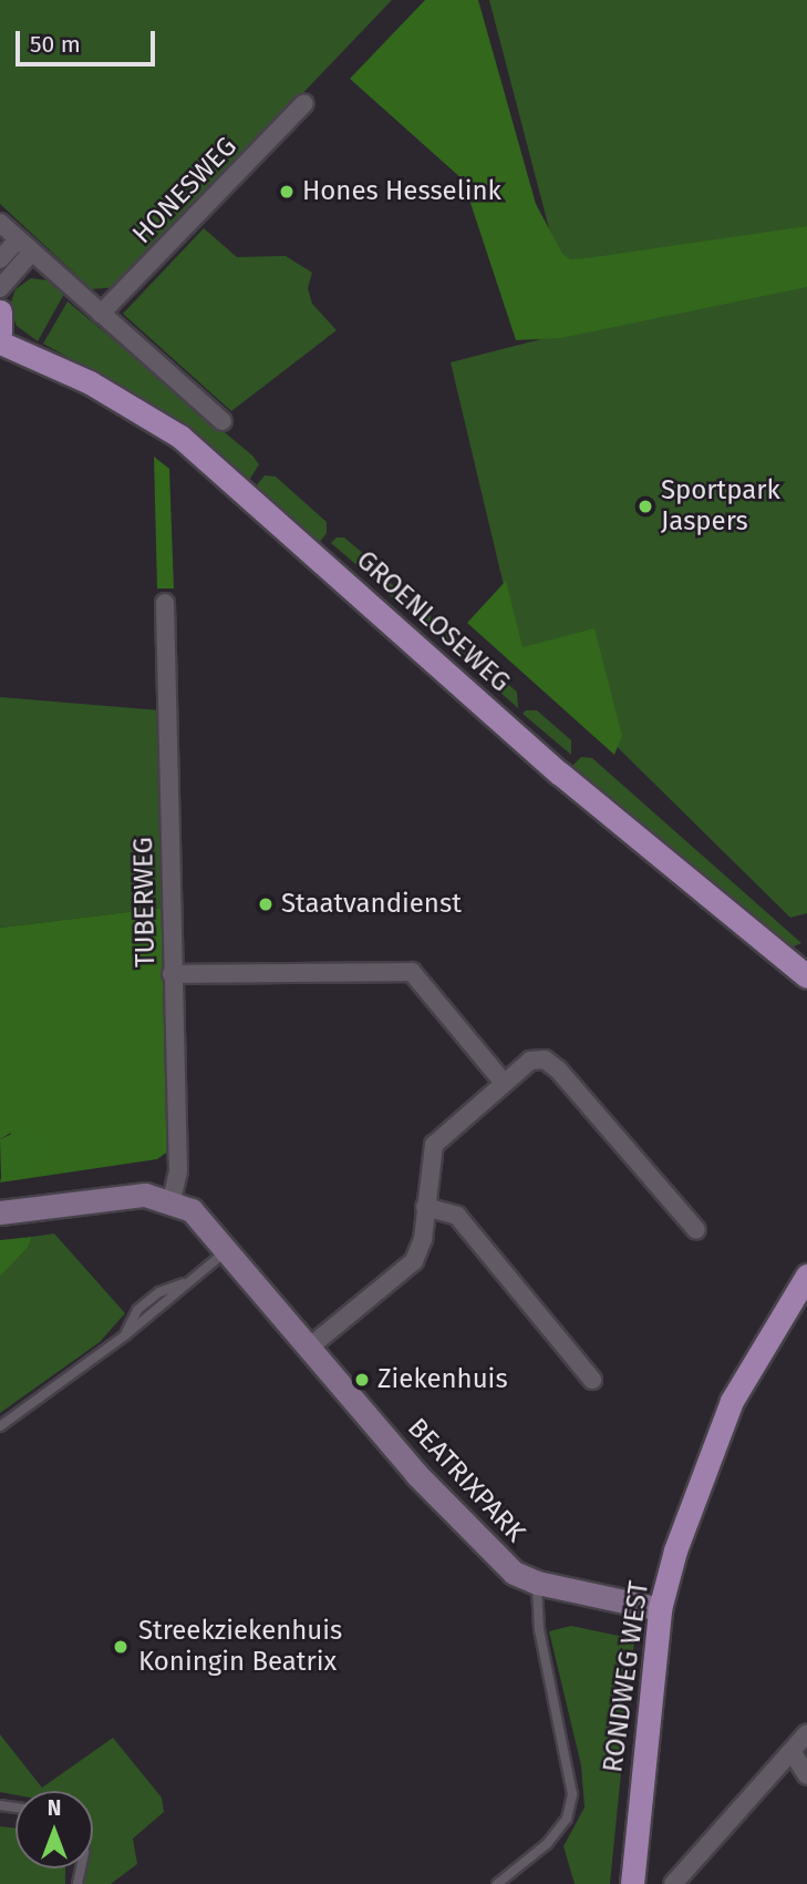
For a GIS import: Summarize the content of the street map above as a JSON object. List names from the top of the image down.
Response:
{
  "streets": {
    "main road": ["GROENLOSEWEG", "RONDWEG WEST"],
    "street": ["HONESWEG", "TUBERWEG", "BEATRIXPARK"]
  },
  "crossings": [
    ["TUBERWEG", "BEATRIXPARK"],
    ["BEATRIXPARK", "RONDWEG WEST"]
  ],
  "places": [
    "Hones Hesselink",
    "Sportpark Jaspers",
    "Staatvandienst",
    "Ziekenhuis",
    "Streekziekenhuis Koningin Beatrix"
  ],
  "scale_bar": "50 m",
  "north": "top"
}
